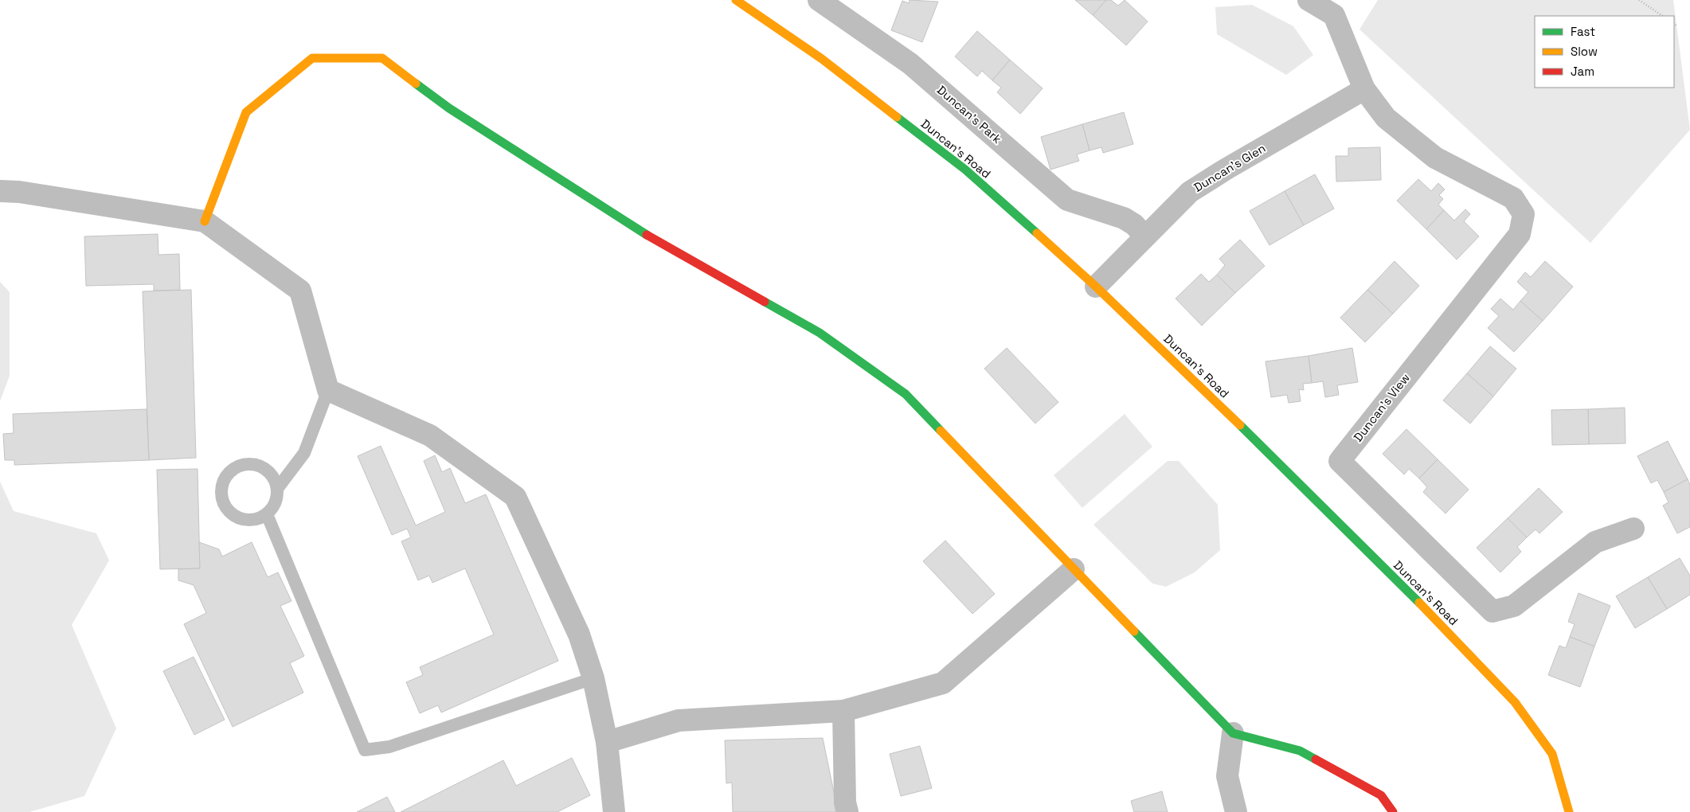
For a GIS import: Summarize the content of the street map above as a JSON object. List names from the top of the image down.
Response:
{
  "streets": {
    "street": [
      "Duncan's Park",
      "Duncan's Road",
      "Duncan's Glen",
      "Duncan's View"
    ]
  },
  "crossings": [
    ["Duncan's Park", "Duncan's Glen"],
    ["Duncan's Road", "Duncan's Glen"],
    ["Duncan's Glen", "Duncan's View"]
  ],
  "legend": ["Fast", "Slow", "Jam"]
}
